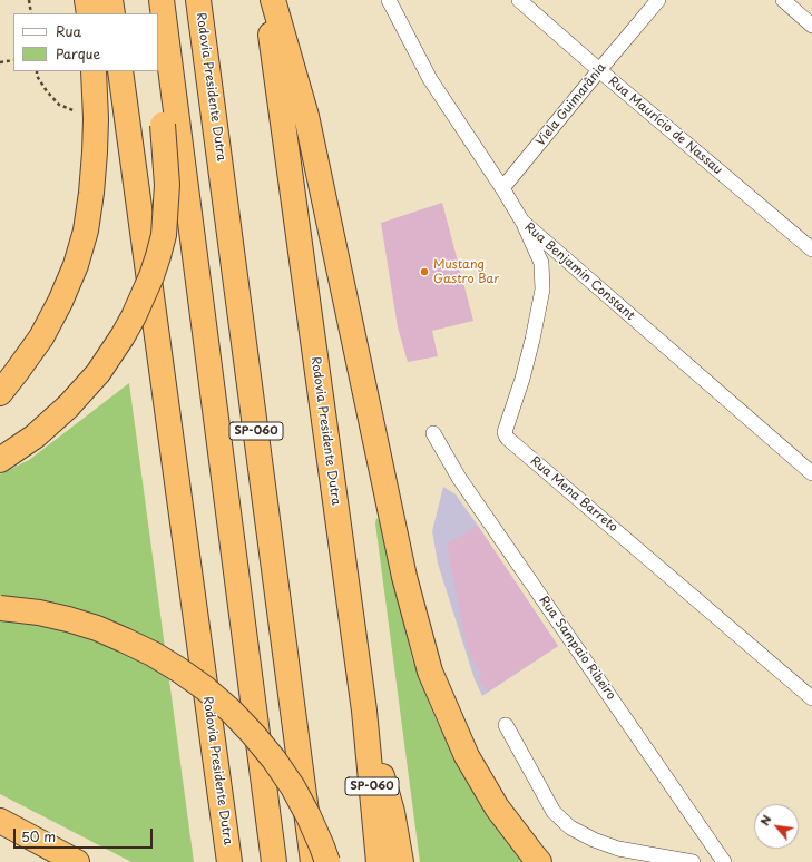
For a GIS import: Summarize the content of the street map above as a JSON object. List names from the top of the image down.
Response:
{
  "streets": {
    "highway": ["Rodovia Presidente Dutra", "SP-060"],
    "street": [
      "Viela Guimarânia",
      "Rua Maurício de Nassau",
      "Rua Benjamin Constant",
      "Rua Mena Barreto",
      "Rua Sampaio Ribeiro"
    ]
  },
  "crossings": [
    ["Viela Guimarânia", "Rua Maurício de Nassau"],
    ["Viela Guimarânia", "Rua Benjamin Constant"],
    ["Rua Benjamin Constant", "Rua Mena Barreto"]
  ],
  "places": ["Mustang Gastro Bar"],
  "legend": ["Rua", "Parque"],
  "scale_bar": "50 m",
  "north": "top left"
}
